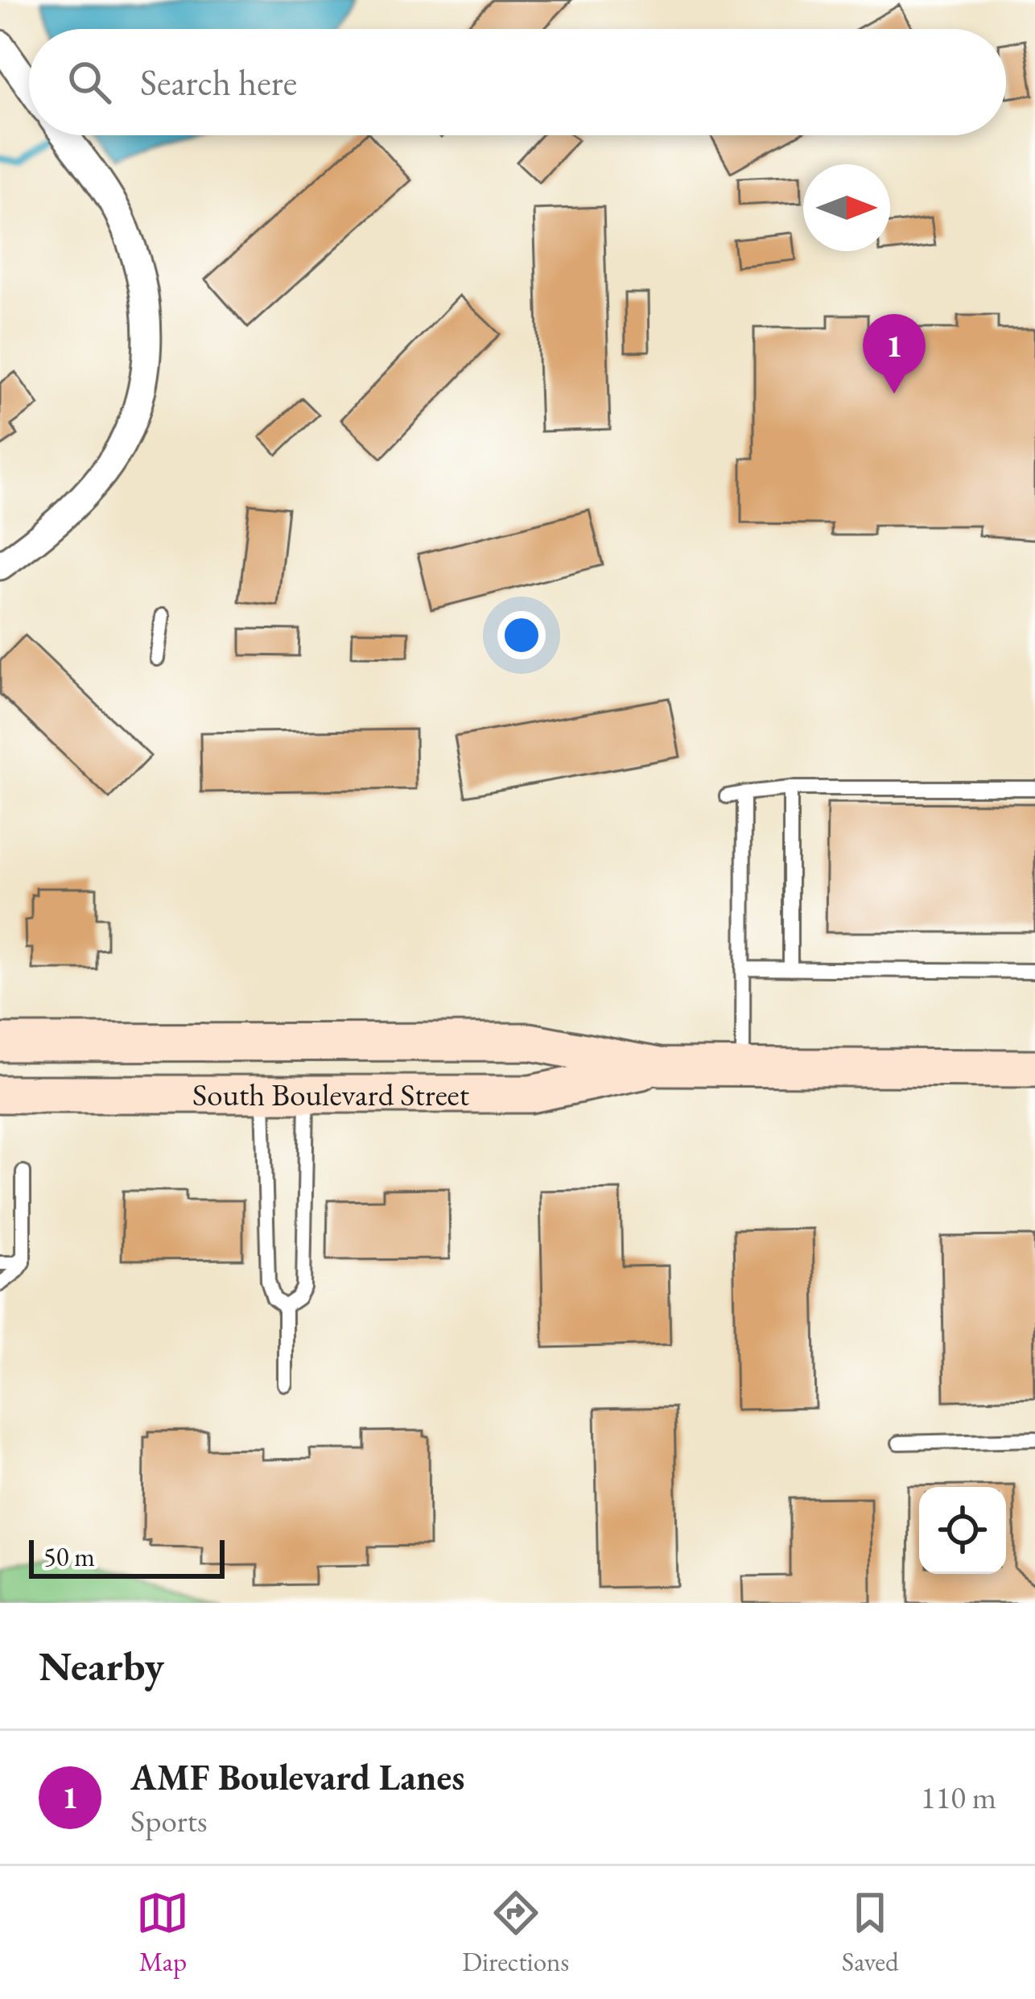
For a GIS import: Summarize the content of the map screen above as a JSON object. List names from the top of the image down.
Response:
{
  "streets": {
    "main road": ["South Boulevard Street"]
  },
  "scale_bar": "50 m",
  "north": "right",
  "page": {
    "search": "Search here",
    "pins": "1",
    "scale": "50 m",
    "heading": "Nearby",
    "list": [
      {
        "mark": "1",
        "name": "AMF Boulevard Lanes",
        "note": "Sports",
        "value": "110 m"
      }
    ],
    "nav": ["Map", "Directions", "Saved"]
  }
}
